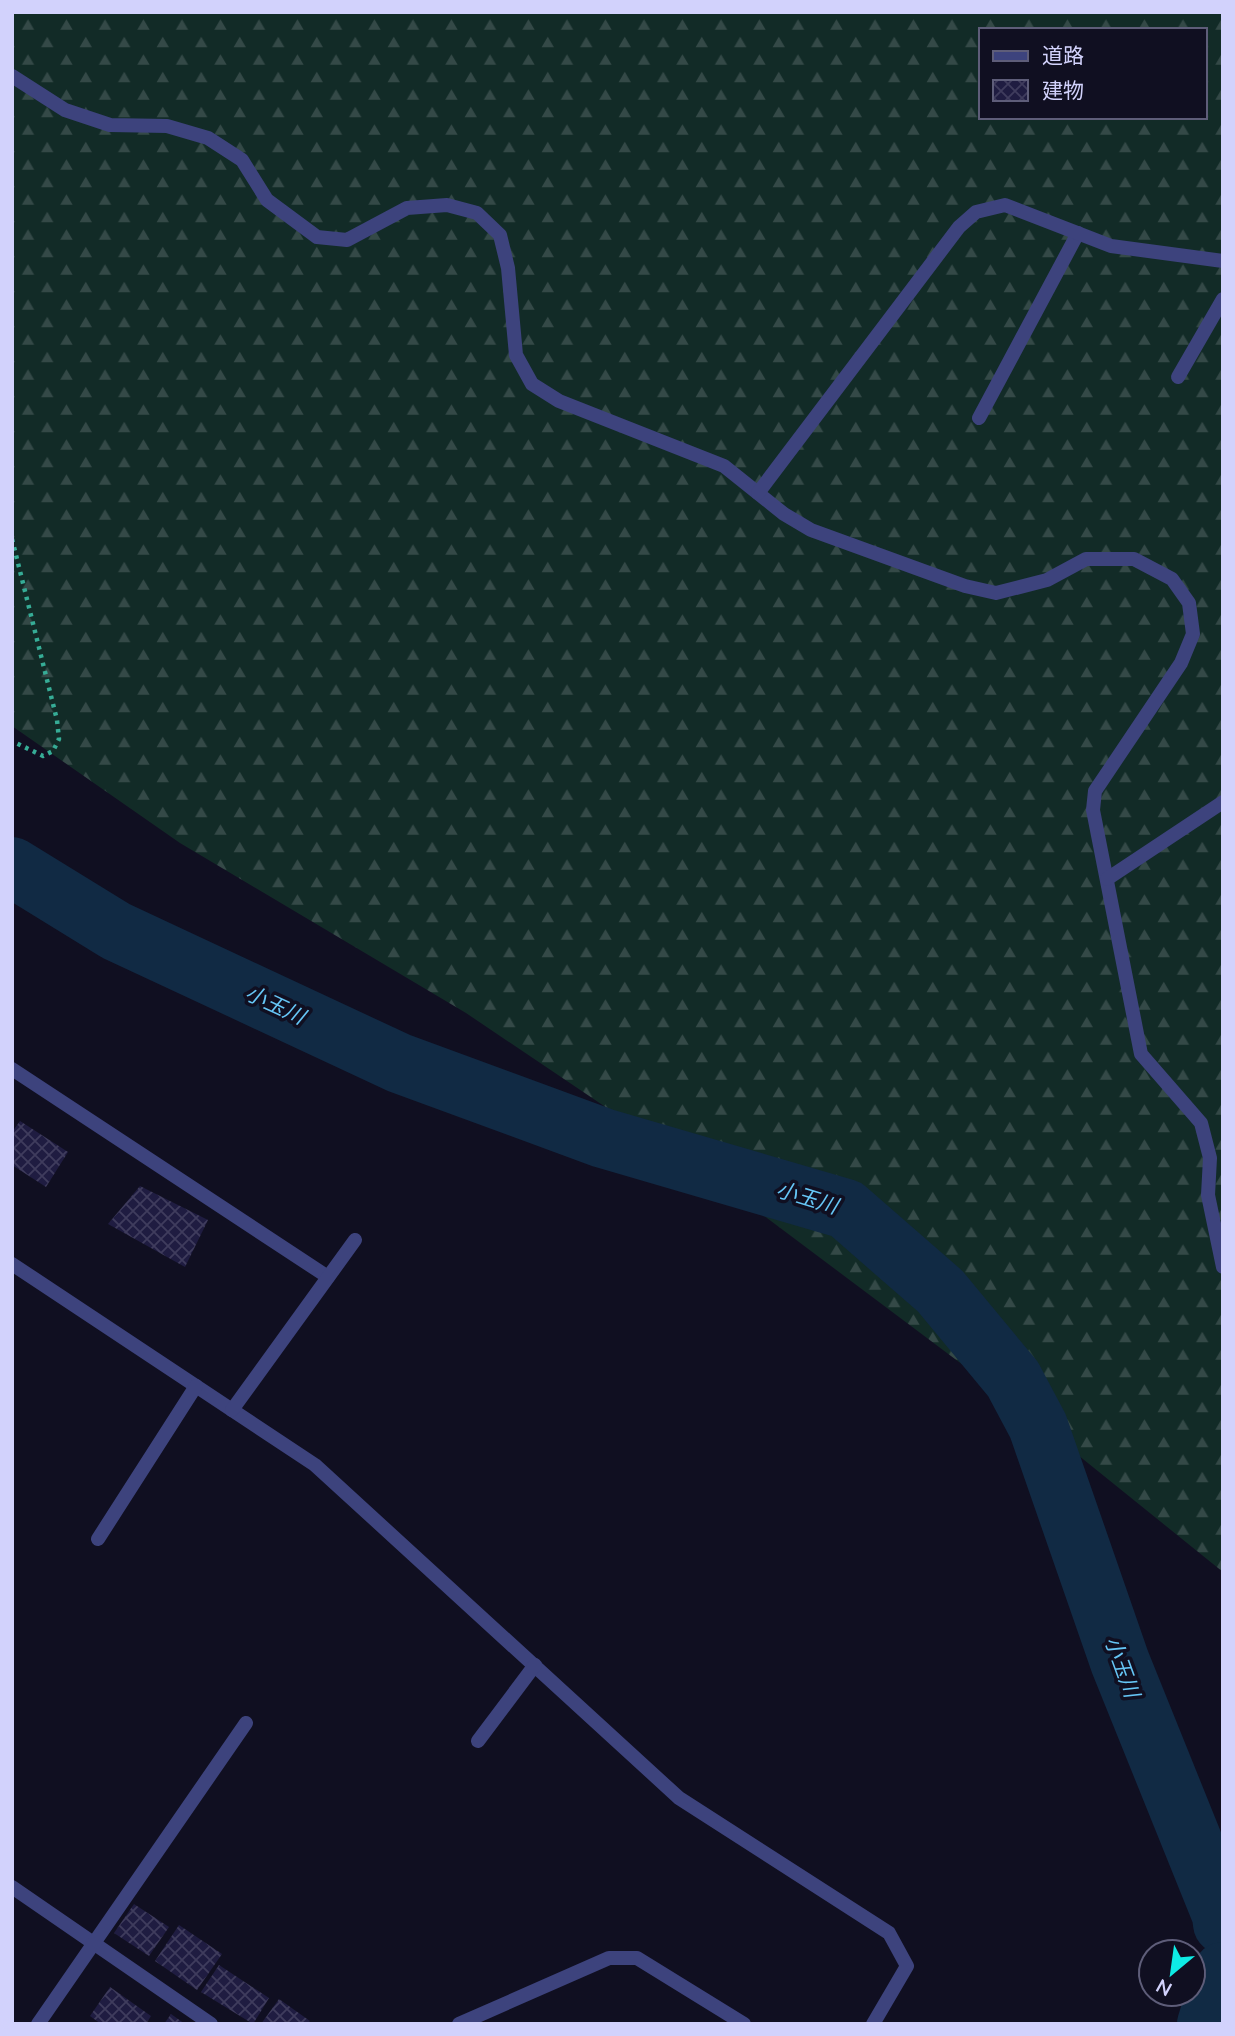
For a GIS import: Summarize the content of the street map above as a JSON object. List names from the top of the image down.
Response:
{
  "water": ["小玉川"],
  "legend": ["道路", "建物"],
  "north": "bottom left"
}
